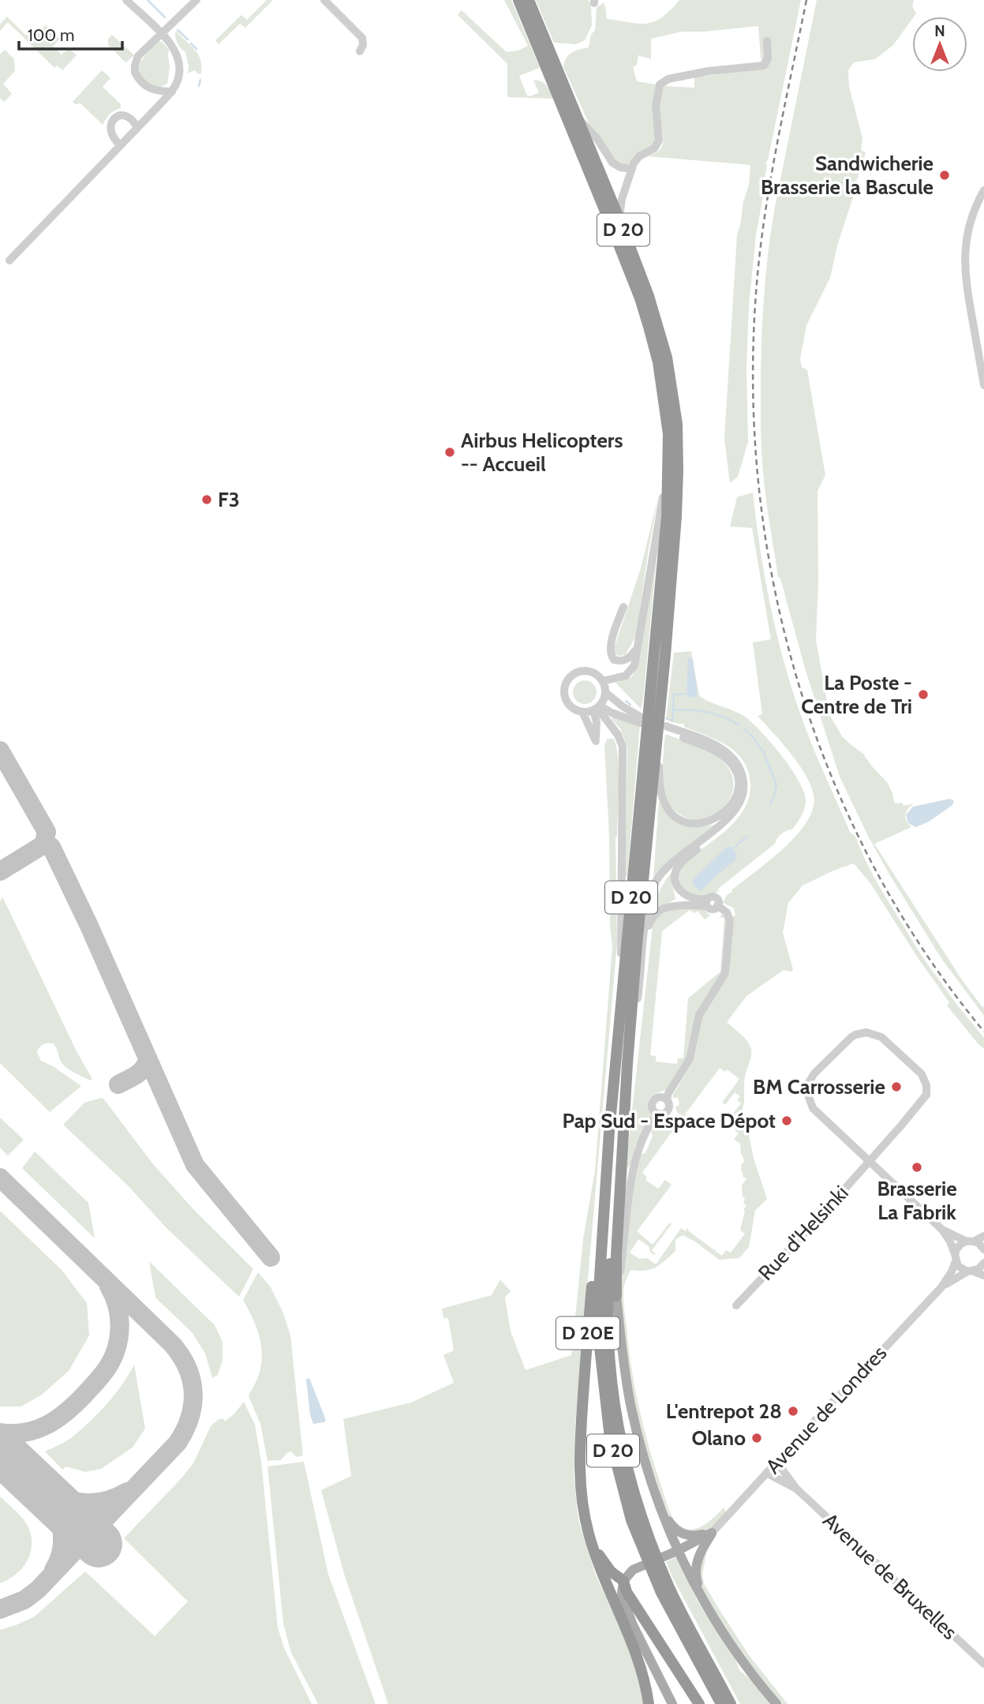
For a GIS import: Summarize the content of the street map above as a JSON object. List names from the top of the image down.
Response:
{
  "streets": {
    "highway": ["D 20", "D 20E"],
    "street": ["Rue d'Helsinki", "Avenue de Londres", "Avenue de Bruxelles"]
  },
  "crossings": [
    ["D 20", "D 20E"],
    ["Rue d'Helsinki", "Avenue de Londres"],
    ["Avenue de Londres", "Avenue de Bruxelles"]
  ],
  "places": [
    "Sandwicherie Brasserie la Bascule",
    "Airbus Helicopters -- Accueil",
    "F3",
    "La Poste - Centre de Tri",
    "BM Carrosserie",
    "Pap Sud - Espace Dépot",
    "Brasserie La Fabrik",
    "L'entrepot 28",
    "Olano"
  ],
  "scale_bar": "100 m",
  "north": "top"
}
